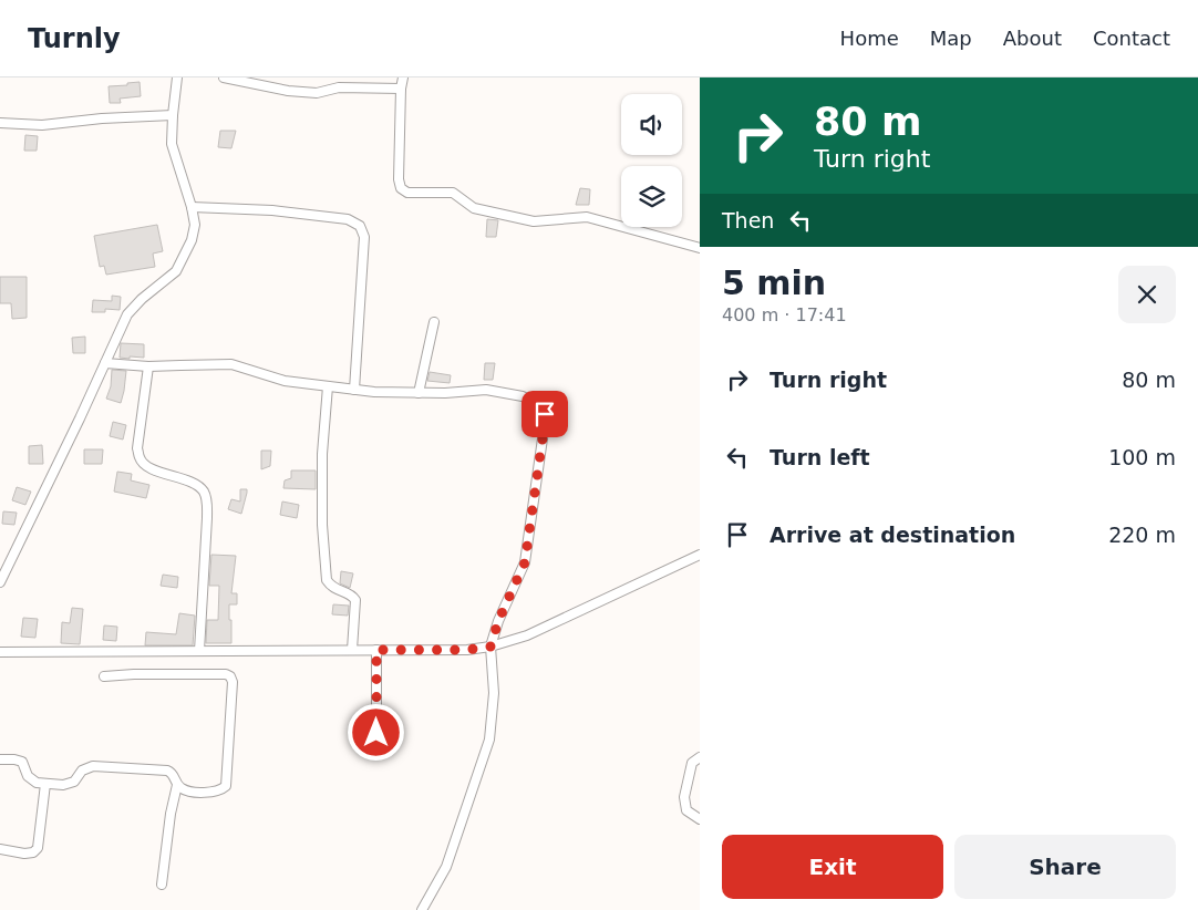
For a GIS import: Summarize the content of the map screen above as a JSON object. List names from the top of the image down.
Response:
{
  "page": {
    "header": "Turnly",
    "nav": [
      "Home",
      "Map",
      "About",
      "Contact"
    ],
    "turn": ["80 m", "Turn right"],
    "then": "Then",
    "heading": ["5 min", "400 m · 17:41"],
    "list": [
      {
        "name": "Turn right",
        "value": "80 m"
      },
      {
        "name": "Turn left",
        "value": "100 m"
      },
      {
        "name": "Arrive at destination",
        "value": "220 m"
      }
    ],
    "buttons": ["Exit", "Share"]
  }
}
